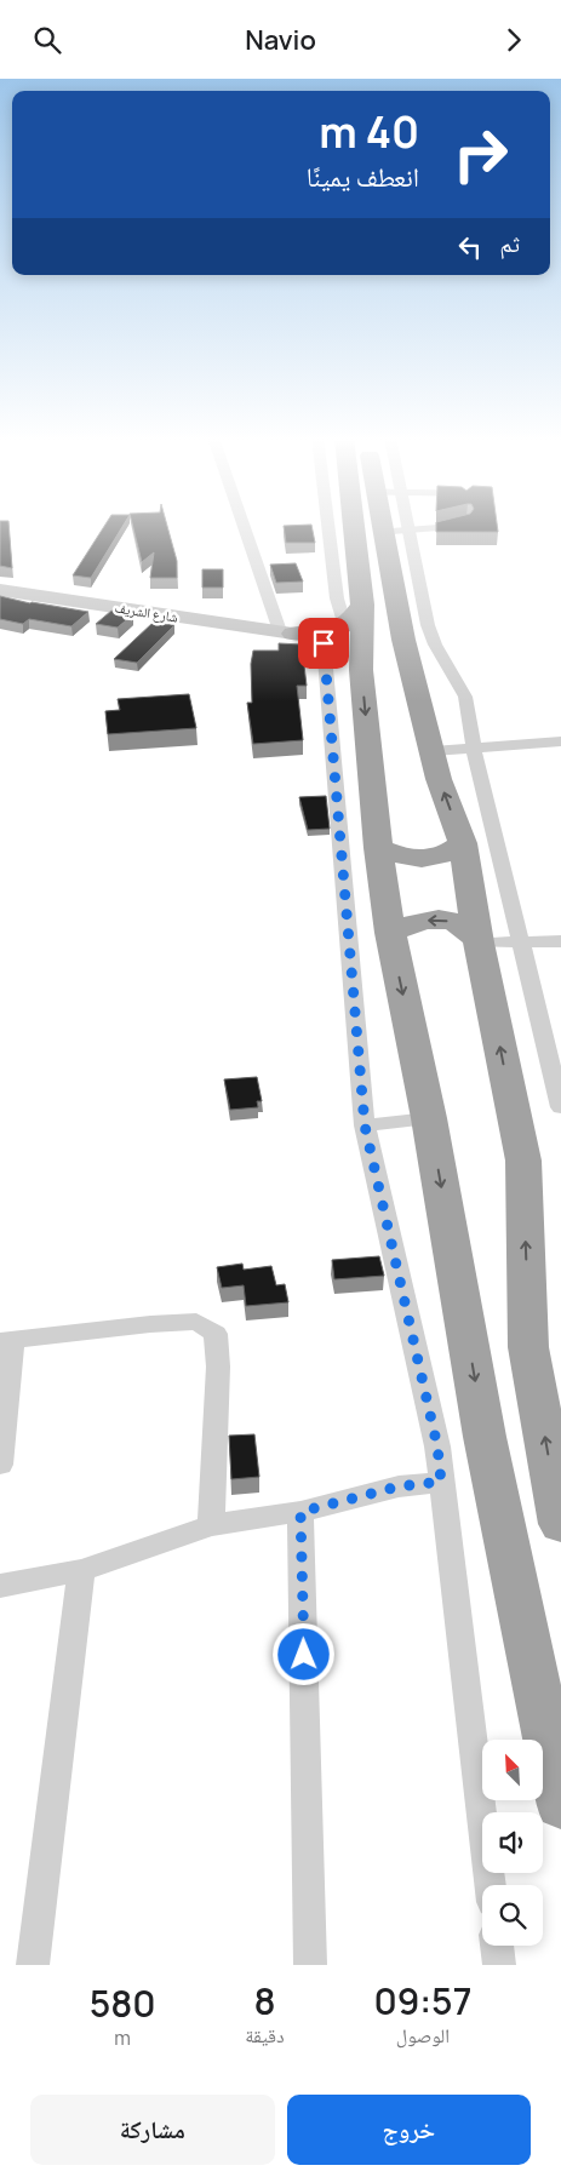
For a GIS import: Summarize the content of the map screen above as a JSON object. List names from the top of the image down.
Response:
{
  "streets": {
    "main road": ["شارع الشريف"]
  },
  "north": "top left",
  "page": {
    "header": "Navio",
    "turn": ["40 m", "انعطف يمينًا"],
    "then": "ثم",
    "eta": [
      "09:57",
      "الوصول",
      "8",
      "دقيقة",
      "580",
      "m"
    ],
    "buttons": ["خروج", "مشاركة"]
  }
}
